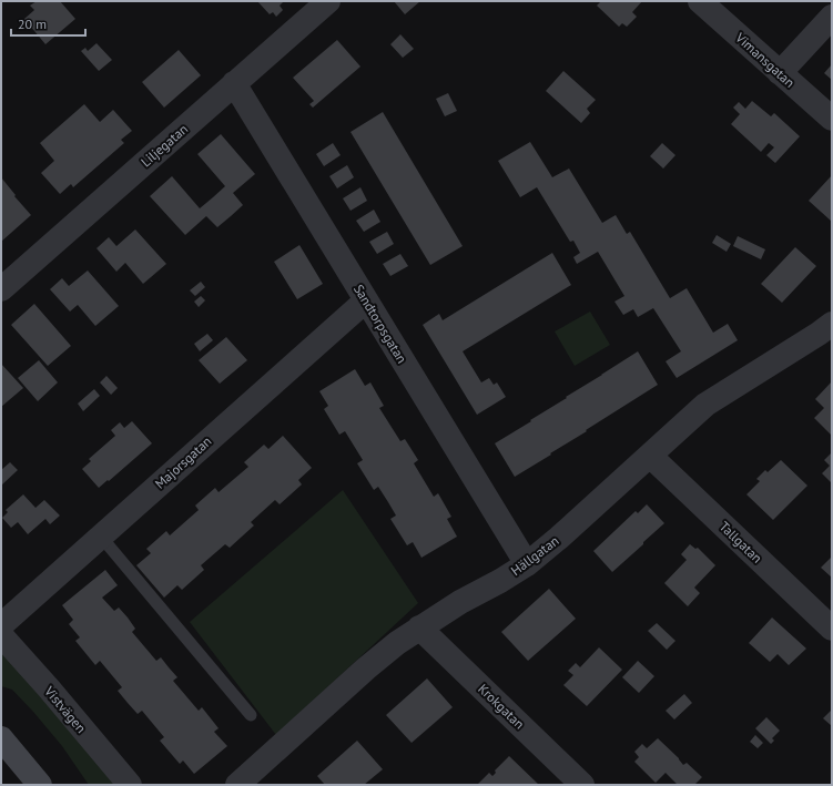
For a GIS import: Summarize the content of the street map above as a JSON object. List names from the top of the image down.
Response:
{
  "streets": {
    "street": [
      "Vimansgatan",
      "Liljegatan",
      "Sandtorpsgatan",
      "Majorsgatan",
      "Tallgatan",
      "Hällgatan",
      "Krokgatan",
      "Vistvägen"
    ]
  },
  "crossings": [
    ["Liljegatan", "Sandtorpsgatan"],
    ["Sandtorpsgatan", "Majorsgatan"],
    ["Sandtorpsgatan", "Hällgatan"],
    ["Tallgatan", "Hällgatan"],
    ["Hällgatan", "Krokgatan"]
  ],
  "scale_bar": "20 m"
}
